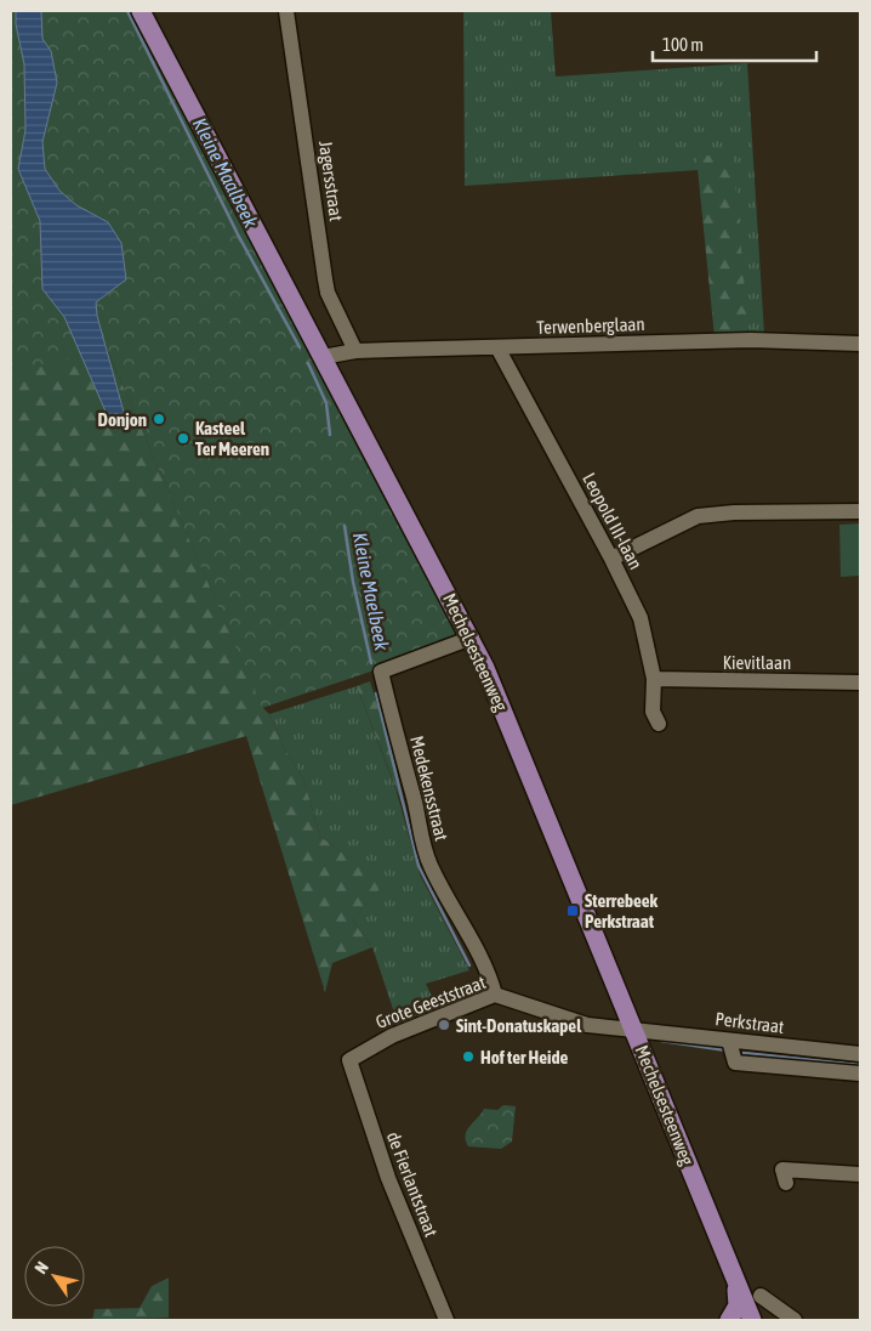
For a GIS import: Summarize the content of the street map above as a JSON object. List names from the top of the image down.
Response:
{
  "streets": {
    "main road": ["Mechelsesteenweg"],
    "street": [
      "Jagersstraat",
      "Terwenberglaan",
      "Leopold III-laan",
      "Kievitlaan",
      "Medekensstraat",
      "Grote Geeststraat",
      "Perkstraat",
      "de Fierlantstraat"
    ]
  },
  "crossings": [
    ["Jagersstraat", "Terwenberglaan"],
    ["Terwenberglaan", "Leopold III-laan"],
    ["Terwenberglaan", "Mechelsesteenweg"],
    ["Leopold III-laan", "Kievitlaan"],
    ["Mechelsesteenweg", "Medekensstraat"],
    ["Mechelsesteenweg", "Grote Geeststraat"],
    ["Mechelsesteenweg", "Perkstraat"],
    ["Medekensstraat", "Grote Geeststraat"],
    ["Grote Geeststraat", "Perkstraat"],
    ["Grote Geeststraat", "de Fierlantstraat"]
  ],
  "water": ["Kleine Maalbeek", "Kleine Maelbeek"],
  "places": {
    "other": [
      "Donjon",
      "Kasteel Ter Meeren",
      "Sint-Donatuskapel",
      "Hof ter Heide"
    ],
    "transit": ["Sterrebeek Perkstraat"]
  },
  "scale_bar": "100 m",
  "north": "top left"
}
